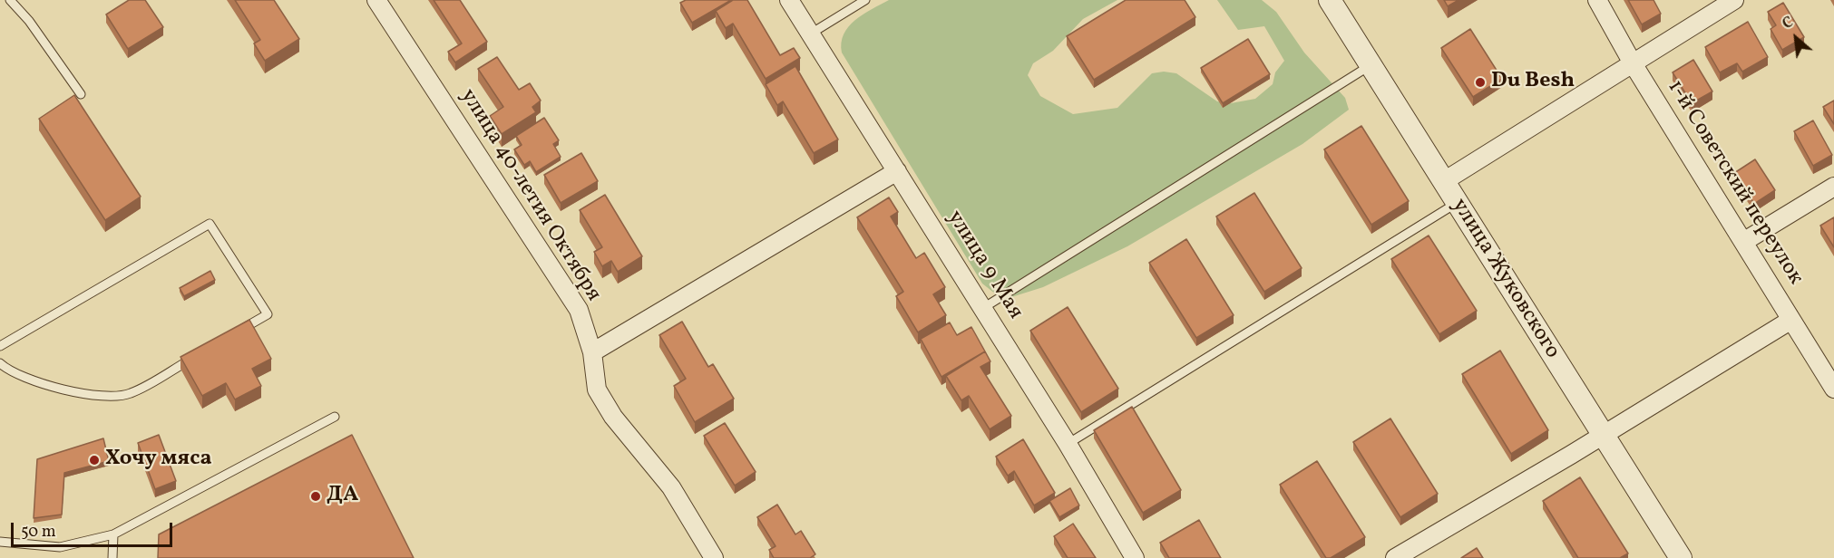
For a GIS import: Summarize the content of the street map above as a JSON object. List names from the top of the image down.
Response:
{
  "streets": {
    "street": [
      "1-й Советский переулок",
      "улица 40-летия Октября",
      "улица 9 Мая",
      "улица Жуковского"
    ]
  },
  "places": ["Du Besh", "Хочу мяса", "ДА"],
  "scale_bar": "50 m",
  "north": "top left"
}
